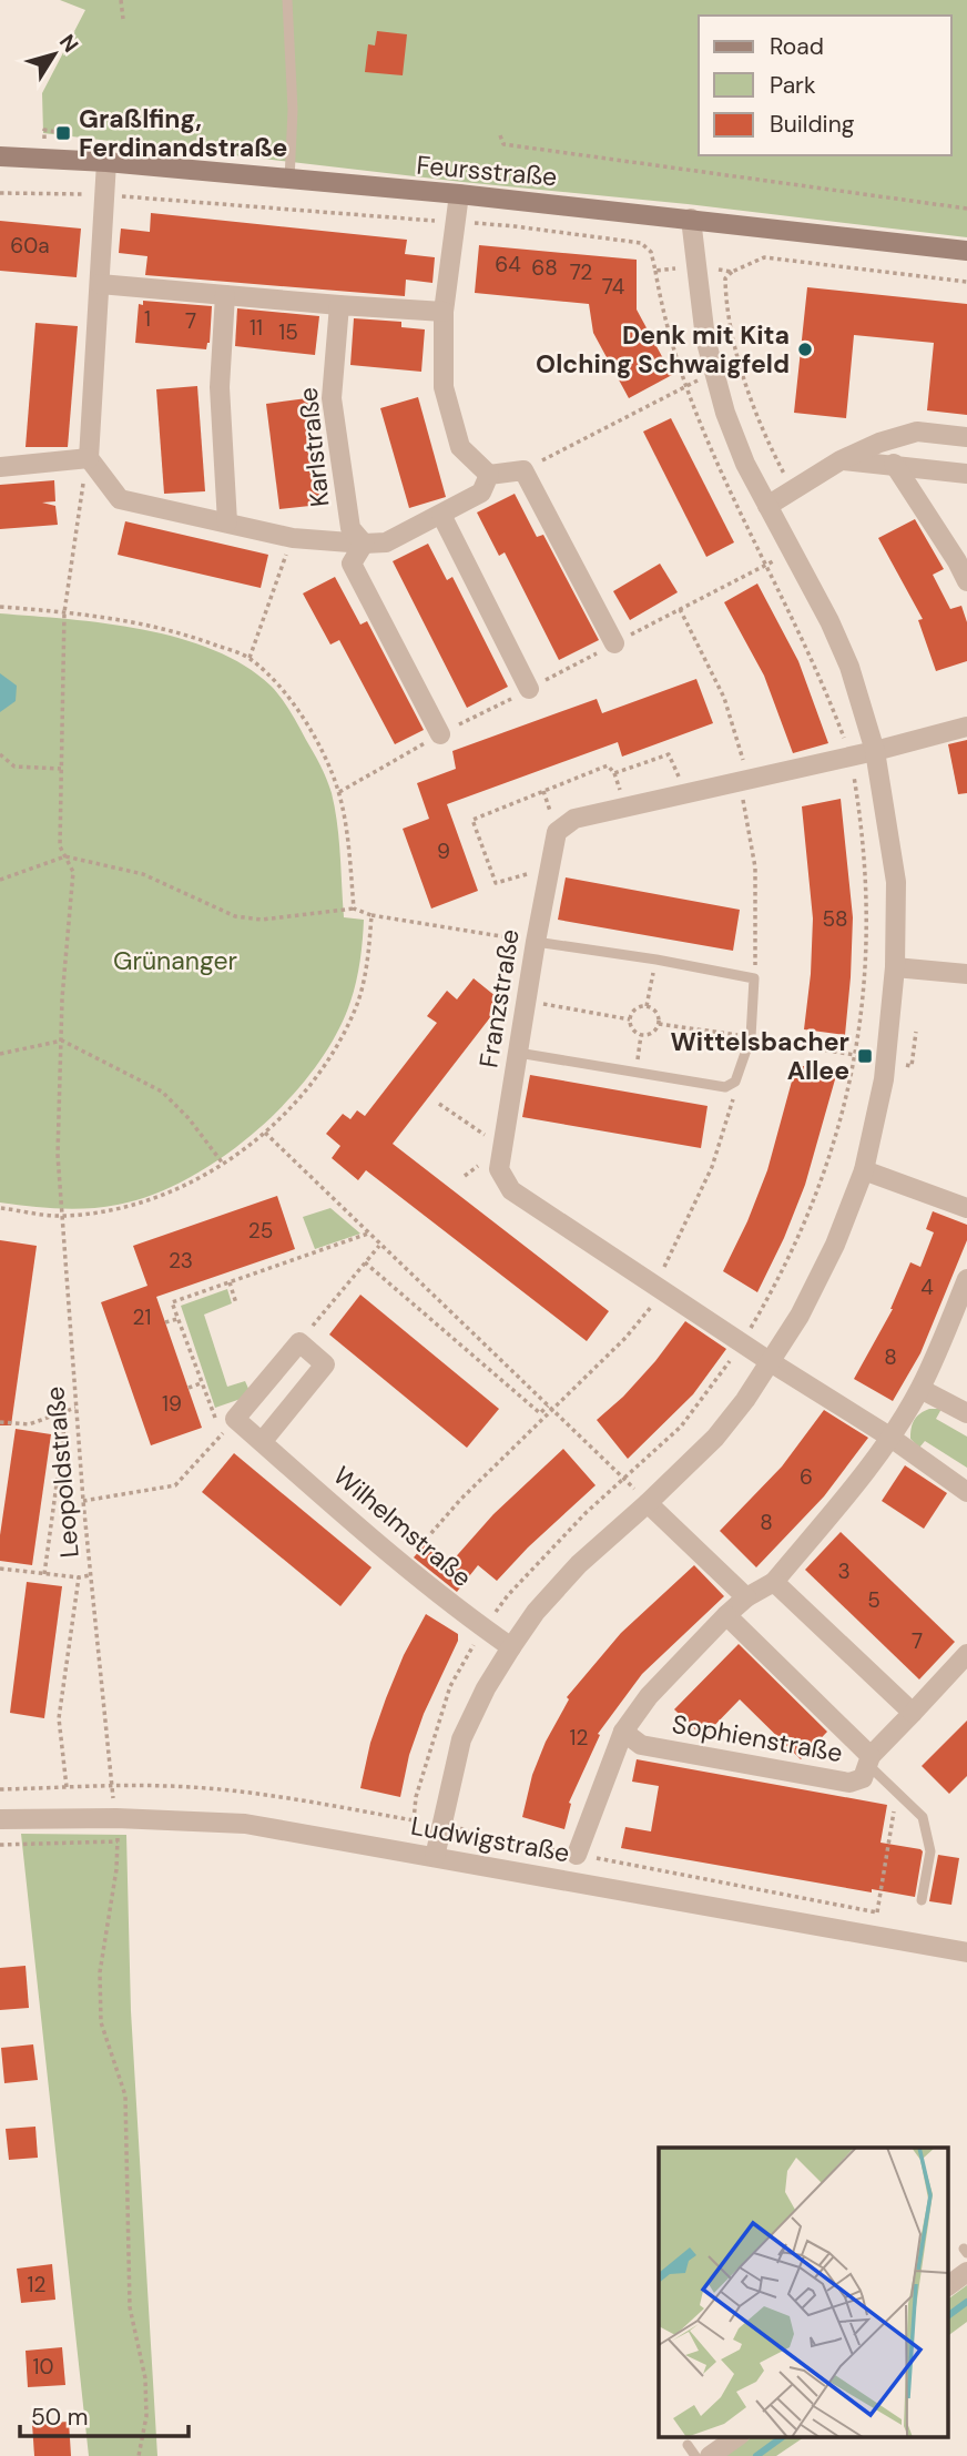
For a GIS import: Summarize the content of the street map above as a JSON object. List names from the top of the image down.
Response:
{
  "streets": {
    "street": [
      "Feursstraße",
      "Karlstraße",
      "Franzstraße",
      "Wilhelmstraße",
      "Sophienstraße",
      "Ludwigstraße"
    ],
    "path": ["Leopoldstraße"]
  },
  "parks": ["Grünanger"],
  "places": {
    "transit": ["Graßlfing, Ferdinandstraße", "Wittelsbacher Allee"],
    "other": ["Denk mit Kita Olching Schwaigfeld"]
  },
  "house_numbers": [
    "60a",
    "64",
    "68",
    "72",
    "74",
    "1",
    "7",
    "11",
    "15",
    "9",
    "58",
    "25",
    "23",
    "4",
    "21",
    "8",
    "19",
    "6",
    "8",
    "3",
    "5",
    "7",
    "12",
    "12",
    "10"
  ],
  "legend": ["Road", "Park", "Building"],
  "scale_bar": "50 m",
  "north": "top right"
}
